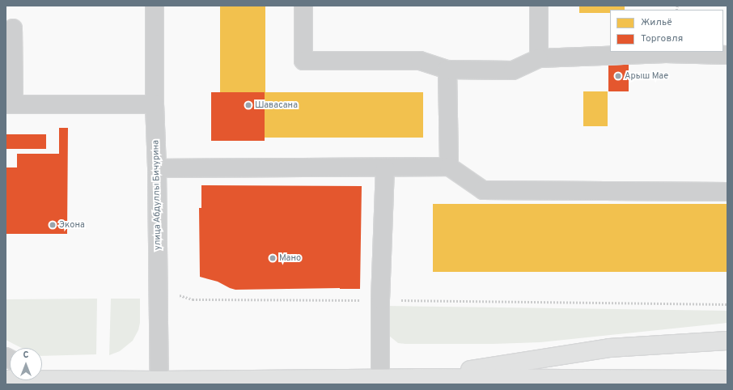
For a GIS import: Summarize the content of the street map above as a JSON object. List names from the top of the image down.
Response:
{
  "streets": {
    "street": ["улица Абдуллы Бичурина"]
  },
  "places": [
    "Арыш Мае",
    "Шавасана",
    "Экона",
    "Мано"
  ],
  "legend": ["Жильё", "Торговля"],
  "north": "top"
}
